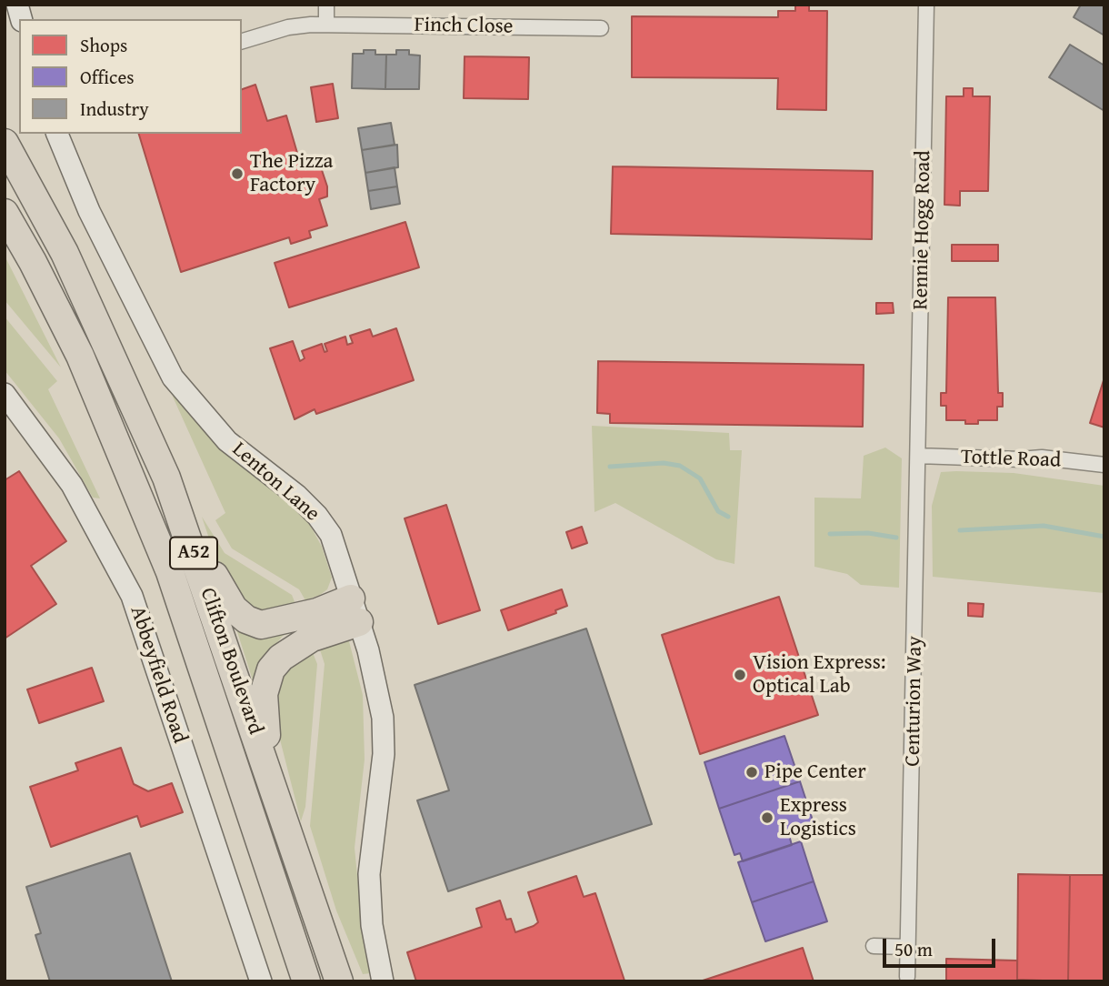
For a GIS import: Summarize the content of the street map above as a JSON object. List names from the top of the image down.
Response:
{
  "streets": {
    "highway": ["A52", "Clifton Boulevard"],
    "street": [
      "Finch Close",
      "Rennie Hogg Road",
      "Tottle Road",
      "Lenton Lane",
      "Abbeyfield Road",
      "Centurion Way"
    ]
  },
  "crossings": [
    ["Rennie Hogg Road", "Tottle Road"],
    ["Rennie Hogg Road", "Centurion Way"],
    ["Tottle Road", "Centurion Way"]
  ],
  "places": [
    "The Pizza Factory",
    "Vision Express: Optical Lab",
    "Pipe Center",
    "Express Logistics"
  ],
  "legend": ["Shops", "Offices", "Industry"],
  "scale_bar": "50 m"
}
